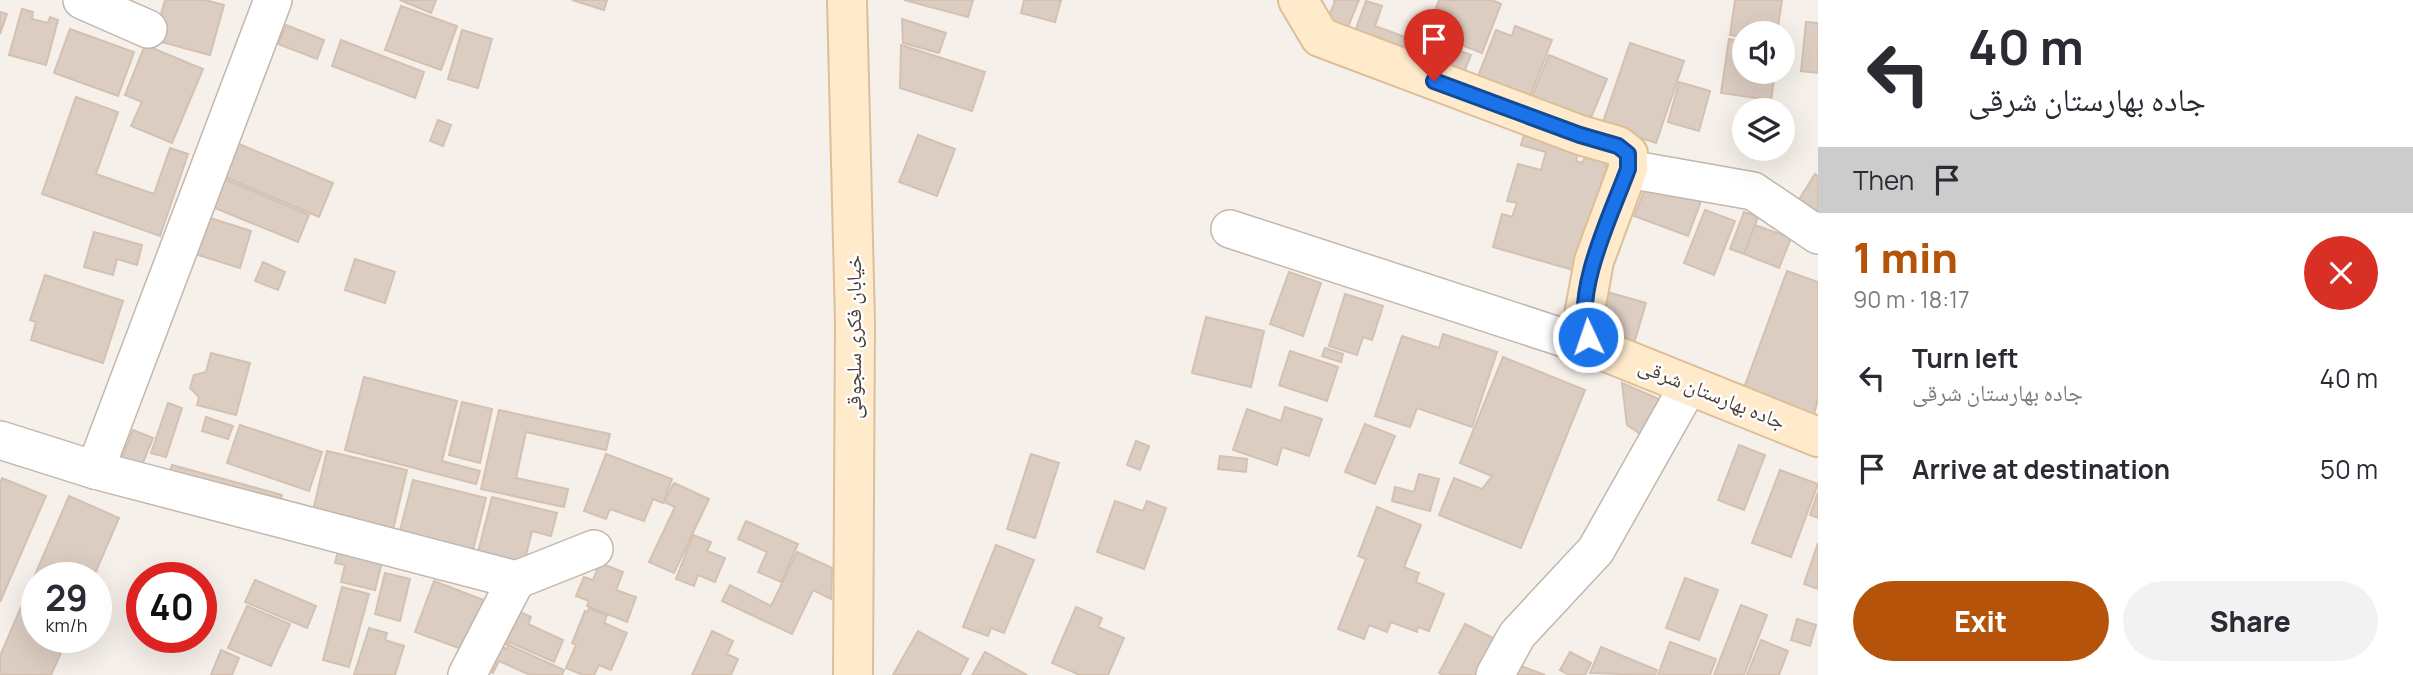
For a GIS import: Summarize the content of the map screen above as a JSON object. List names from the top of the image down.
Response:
{
  "streets": {
    "street": ["خیابان فکری سلجوقی", "جاده بهارستان شرقی"]
  },
  "page": {
    "turn": ["40 m", "جاده بهارستان شرقی"],
    "then": "Then",
    "heading": ["1 min", "90 m · 18:17"],
    "list": [
      {
        "name": "Turn left",
        "note": "جاده بهارستان شرقی",
        "value": "40 m"
      },
      {
        "name": "Arrive at destination",
        "value": "50 m"
      }
    ],
    "speed": "29 km/h",
    "limit": "40",
    "buttons": ["Exit", "Share"]
  }
}
